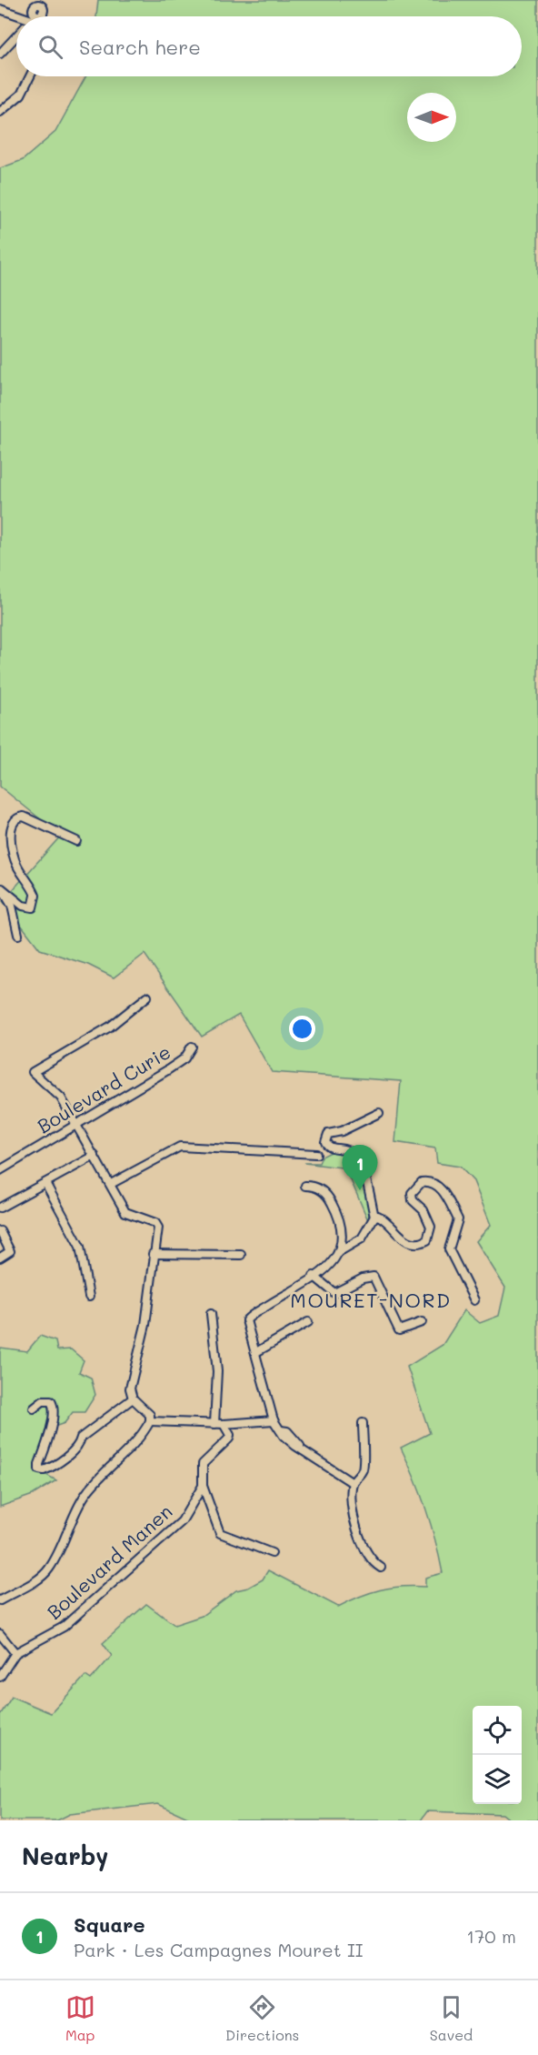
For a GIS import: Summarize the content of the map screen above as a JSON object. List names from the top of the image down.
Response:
{
  "streets": {
    "street": ["Boulevard Curie", "Boulevard Manen"]
  },
  "districts": ["MOURET-NORD"],
  "north": "right",
  "page": {
    "search": "Search here",
    "pins": "1",
    "heading": "Nearby",
    "list": [
      {
        "mark": "1",
        "name": "Square",
        "note": "Park · Les Campagnes Mouret II",
        "value": "170 m"
      }
    ],
    "nav": ["Map", "Directions", "Saved"]
  }
}
